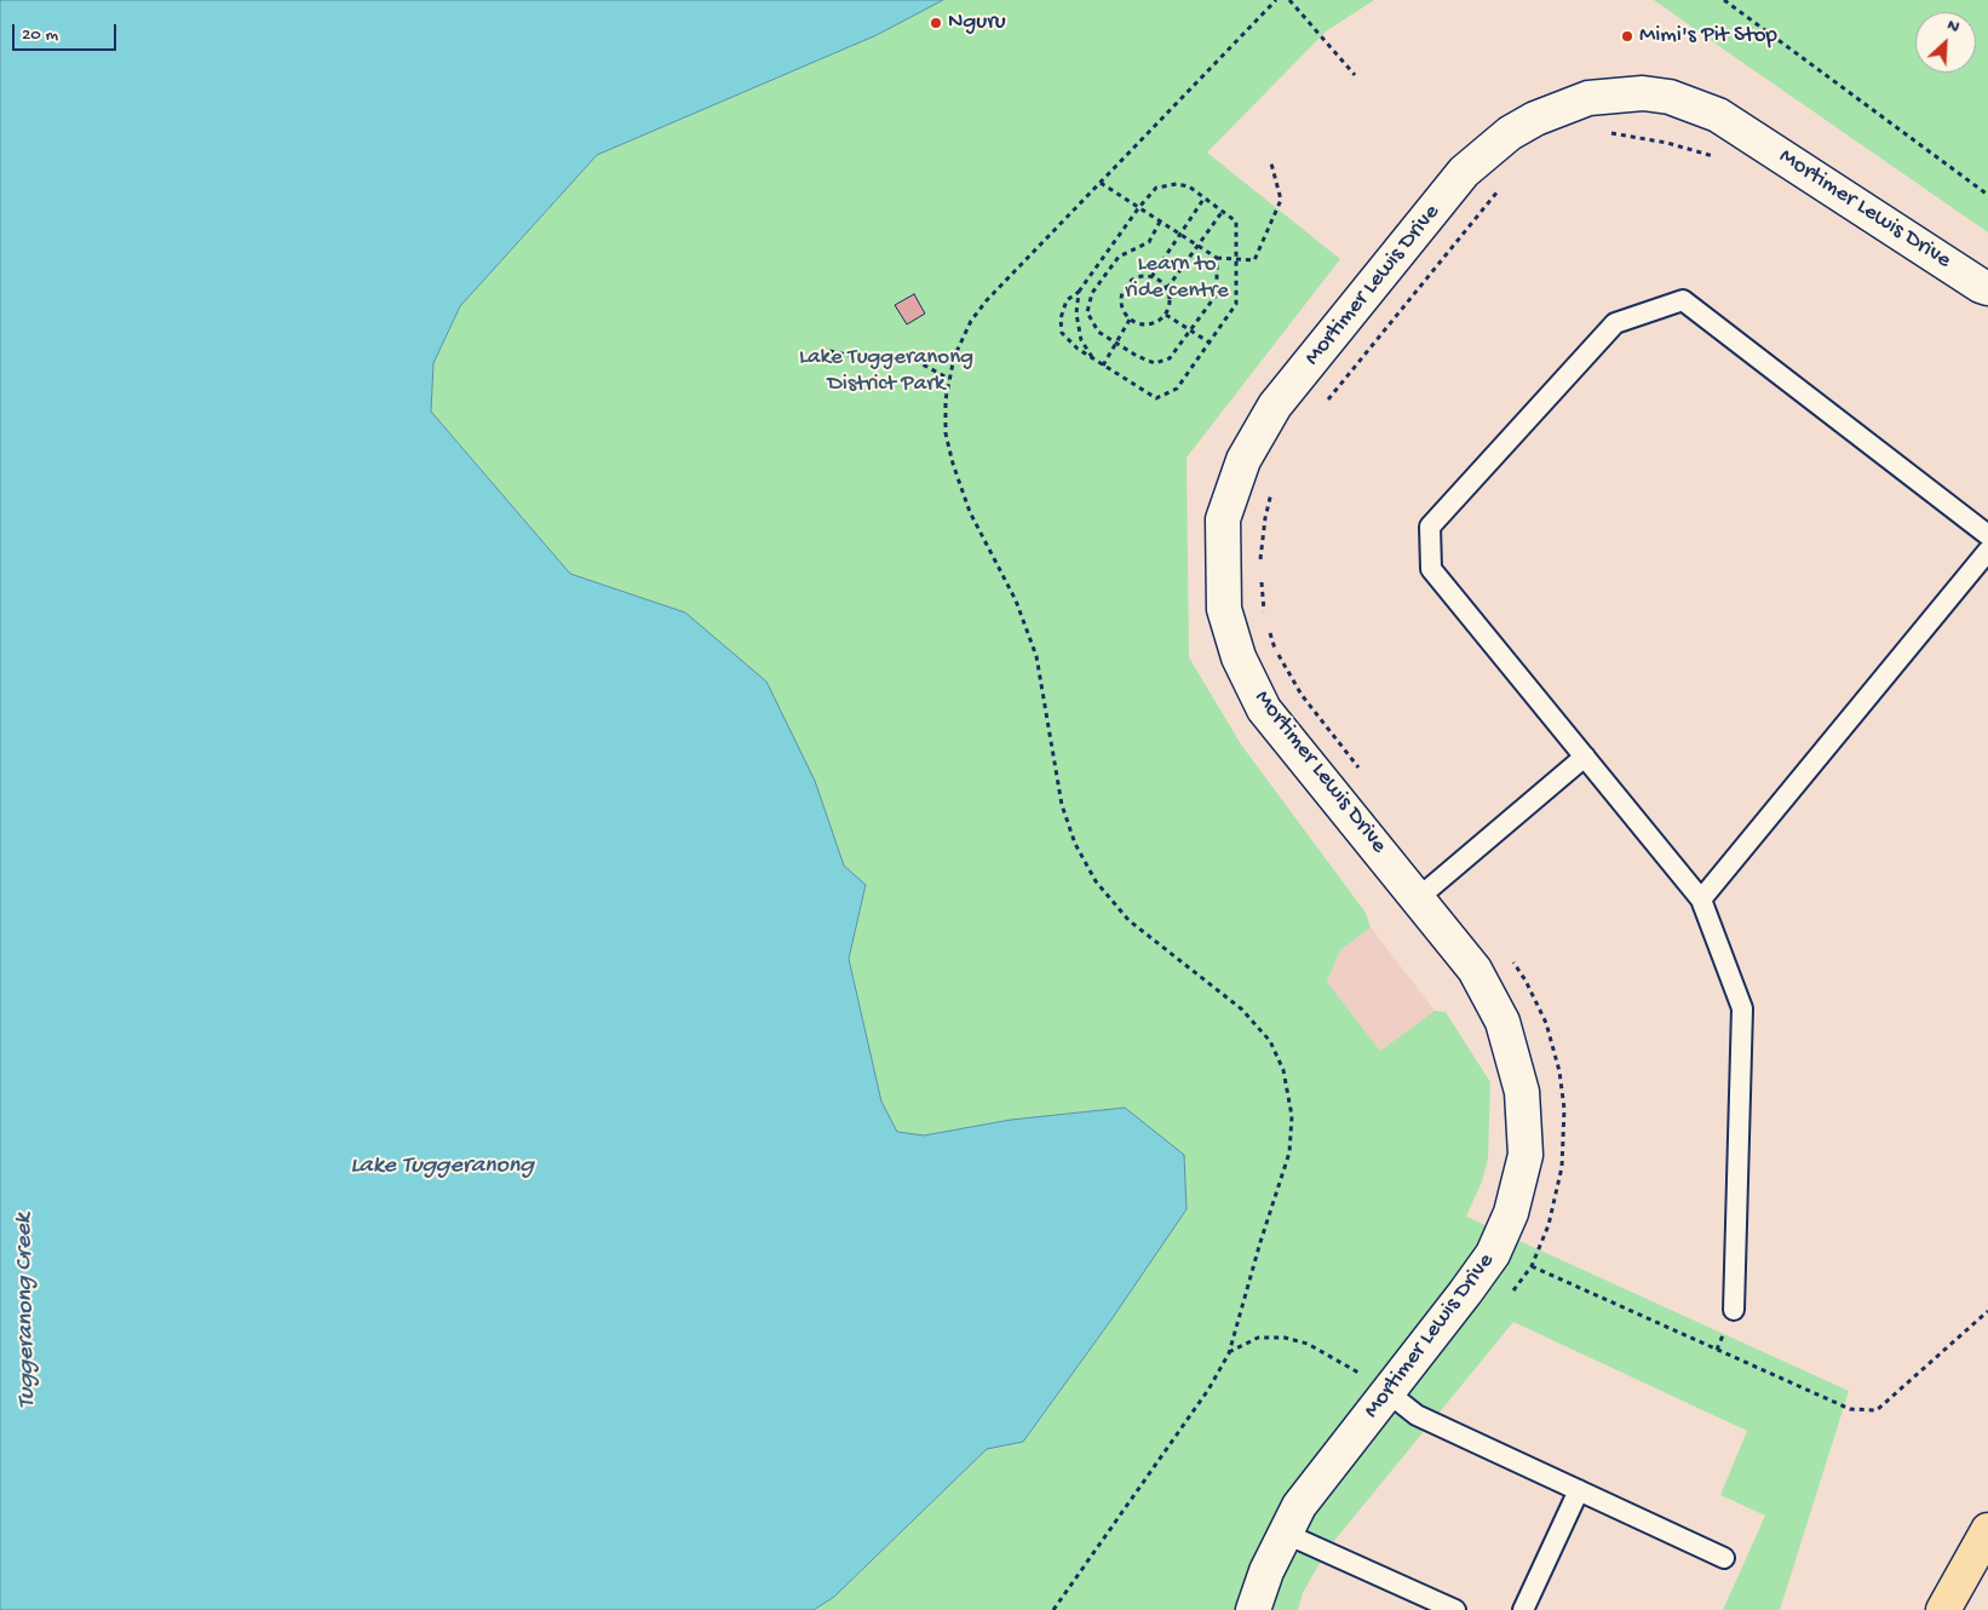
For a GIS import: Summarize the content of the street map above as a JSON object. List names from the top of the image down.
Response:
{
  "streets": {
    "street": ["Mortimer Lewis Drive"]
  },
  "water": ["Lake Tuggeranong", "Tuggeranong Creek"],
  "parks": ["Learn to ride centre", "Lake Tuggeranong District Park"],
  "places": ["Nguru", "Mimi's Pit Stop"],
  "scale_bar": "20 m",
  "north": "top right"
}
